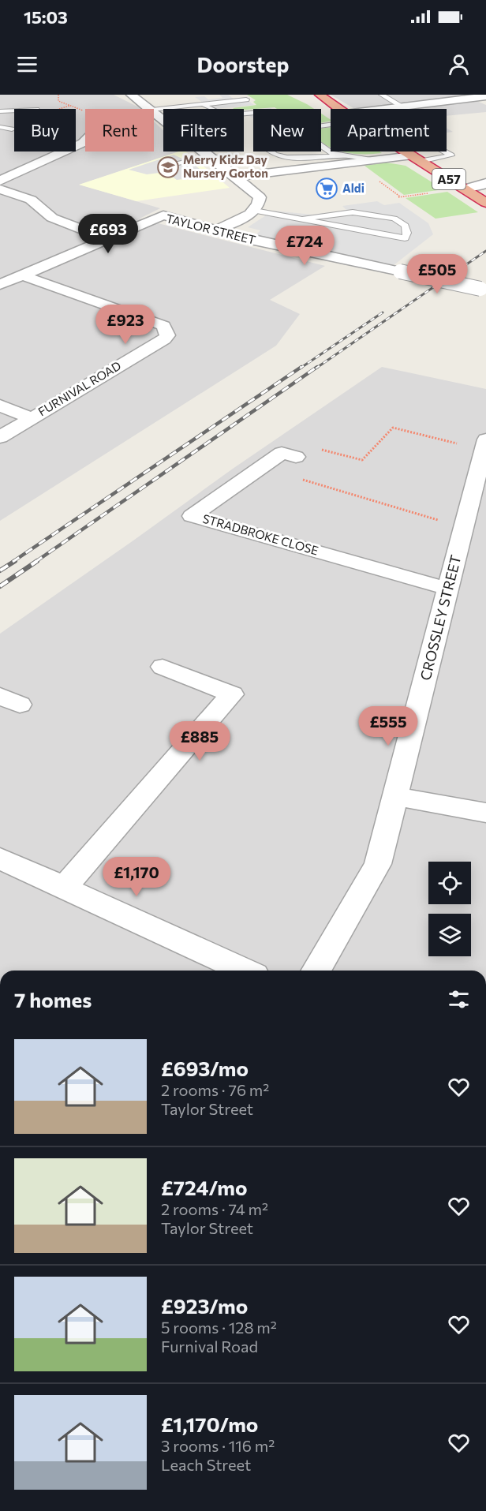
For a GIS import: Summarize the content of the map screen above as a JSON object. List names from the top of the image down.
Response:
{
  "streets": {
    "highway": ["A57"],
    "street": [
      "TAYLOR STREET",
      "FURNIVAL ROAD",
      "STRADBROKE CLOSE",
      "CROSSLEY STREET"
    ]
  },
  "crossings": [
    ["TAYLOR STREET", "FURNIVAL ROAD"],
    ["STRADBROKE CLOSE", "CROSSLEY STREET"]
  ],
  "places": {
    "school or university": ["Merry Kidz Day Nursery Gorton"],
    "supermarket": ["Aldi"]
  },
  "page": {
    "status": "15:03",
    "header": "Doorstep",
    "chip": [
      "Buy",
      "Rent",
      "Filters",
      "New",
      "Apartment"
    ],
    "price": [
      "£693",
      "£724",
      "£505",
      "£923",
      "£555",
      "£885",
      "£1,170"
    ],
    "heading": "7 homes",
    "list": [
      {
        "name": "£693/mo",
        "note": "2 rooms · 76 m² · Taylor Street"
      },
      {
        "name": "£724/mo",
        "note": "2 rooms · 74 m² · Taylor Street"
      },
      {
        "name": "£923/mo",
        "note": "5 rooms · 128 m² · Furnival Road"
      },
      {
        "name": "£1,170/mo",
        "note": "3 rooms · 116 m² · Leach Street"
      }
    ]
  }
}
